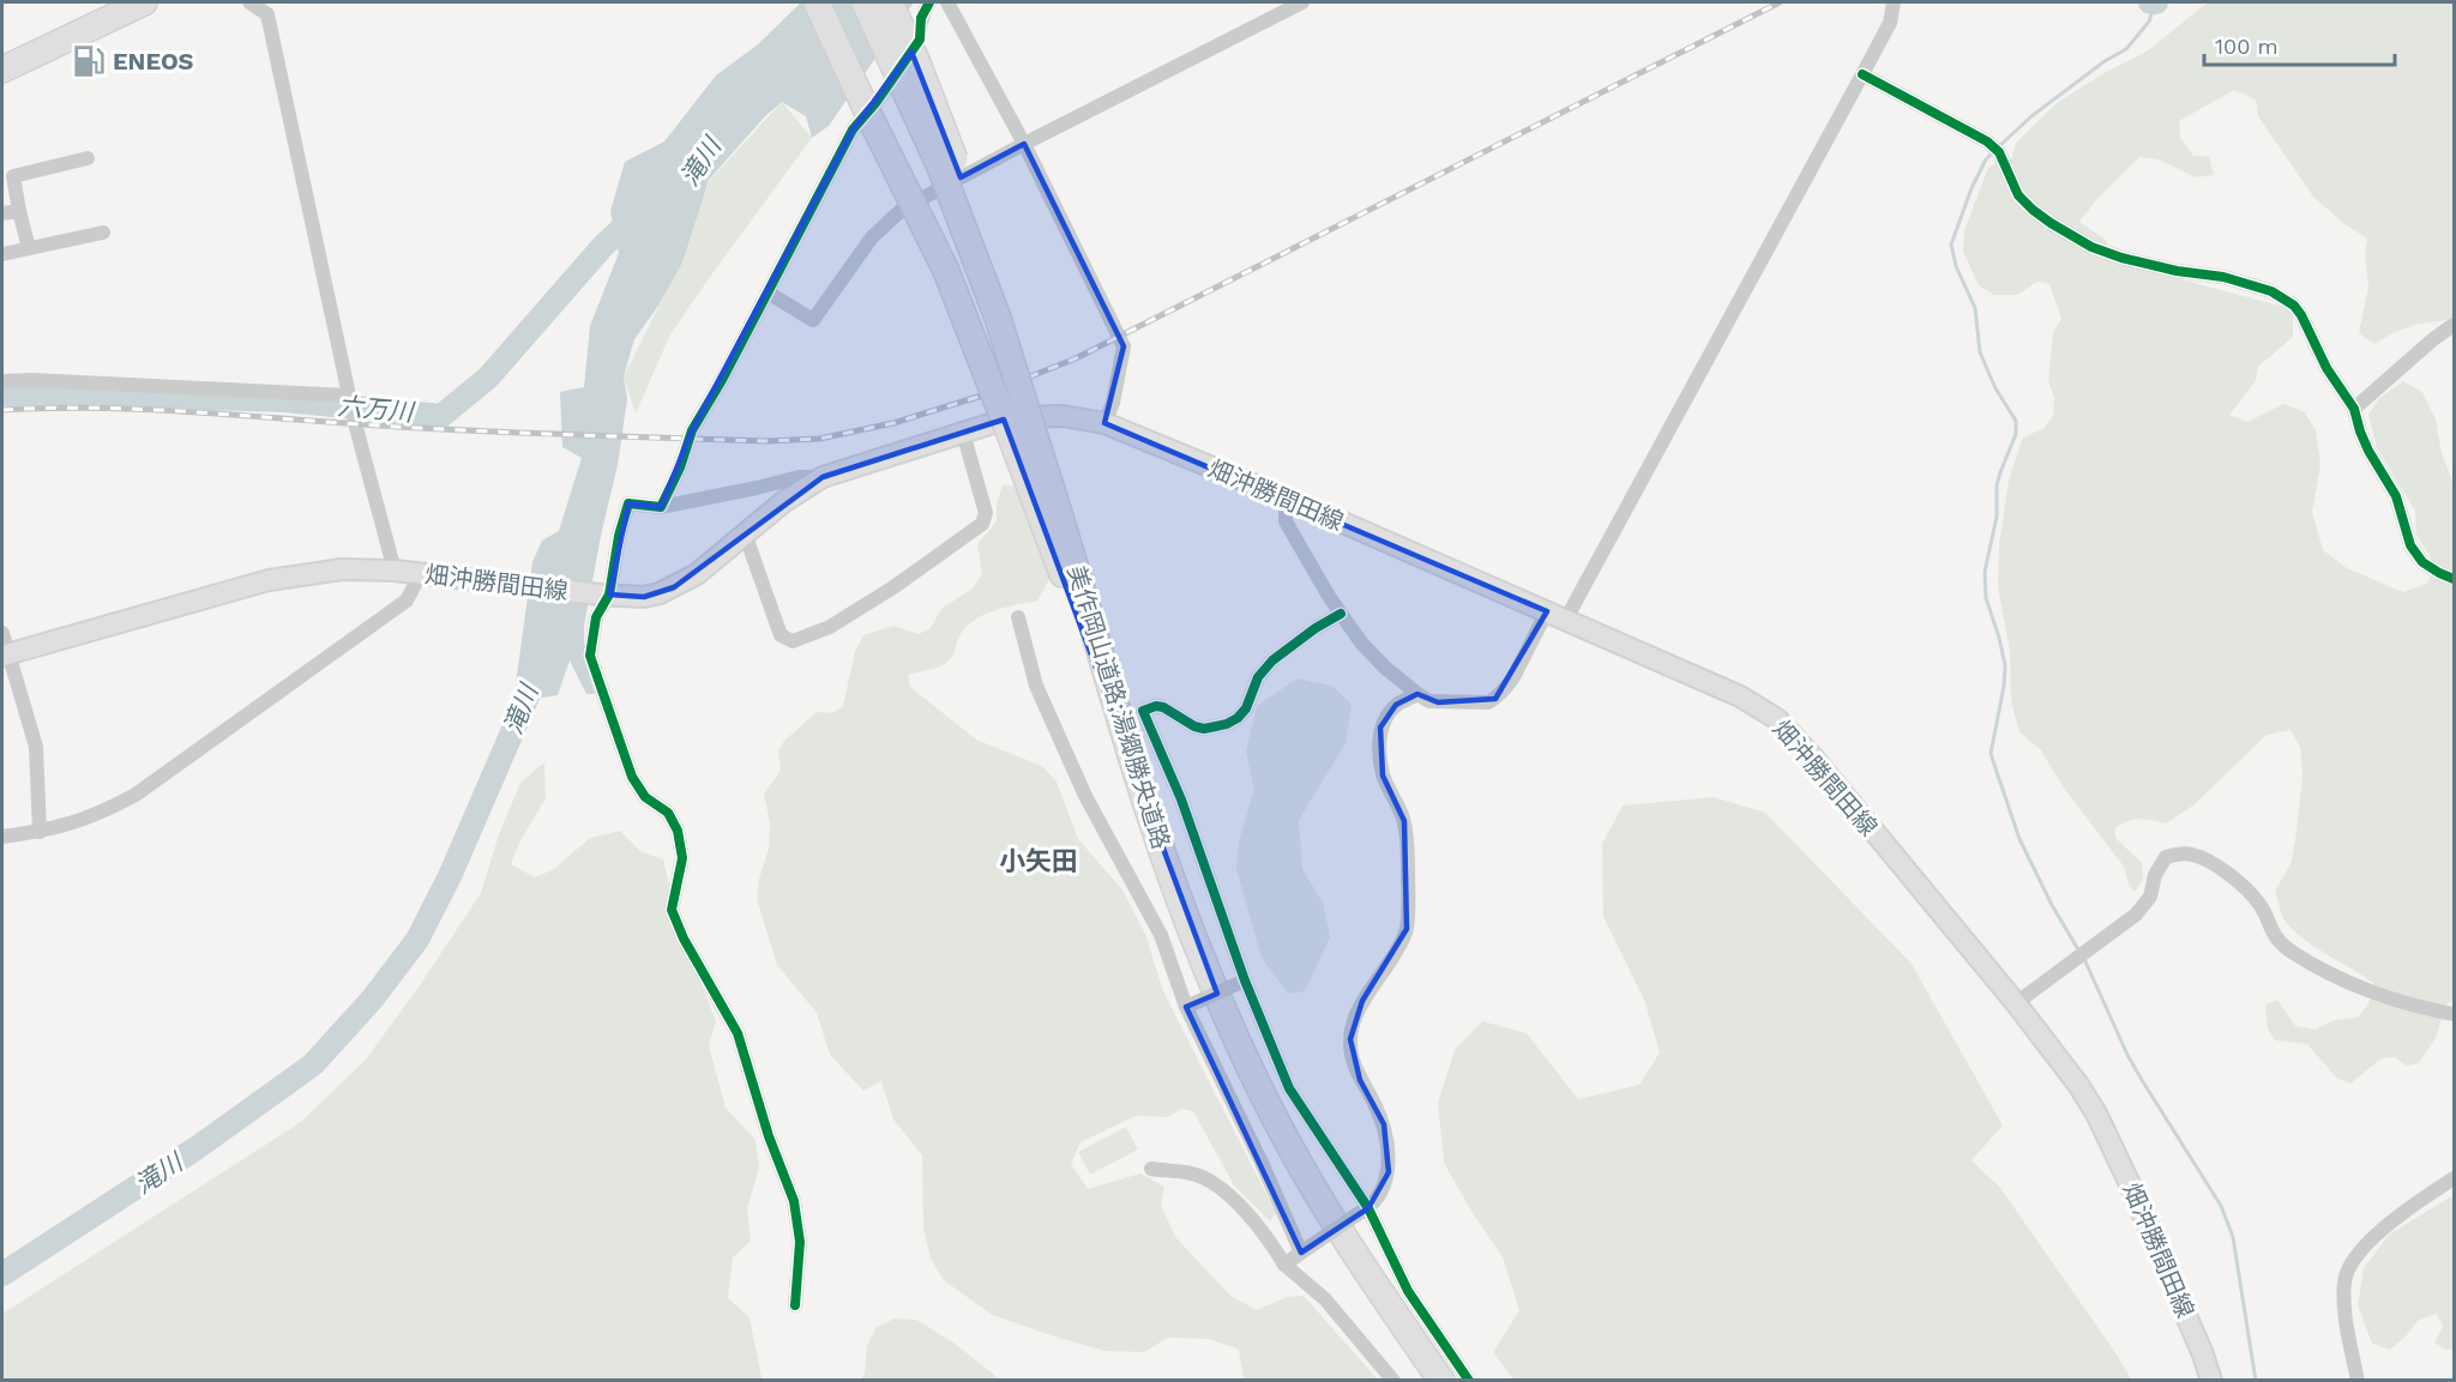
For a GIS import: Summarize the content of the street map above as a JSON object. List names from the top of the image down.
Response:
{
  "streets": {
    "highway": ["美作岡山道路;湯郷勝央道路"],
    "main road": ["畑沖勝間田線"]
  },
  "districts": ["小矢田"],
  "water": ["滝川", "六万川"],
  "places": {
    "fuel station": ["ENEOS"]
  },
  "scale_bar": "100 m"
}
